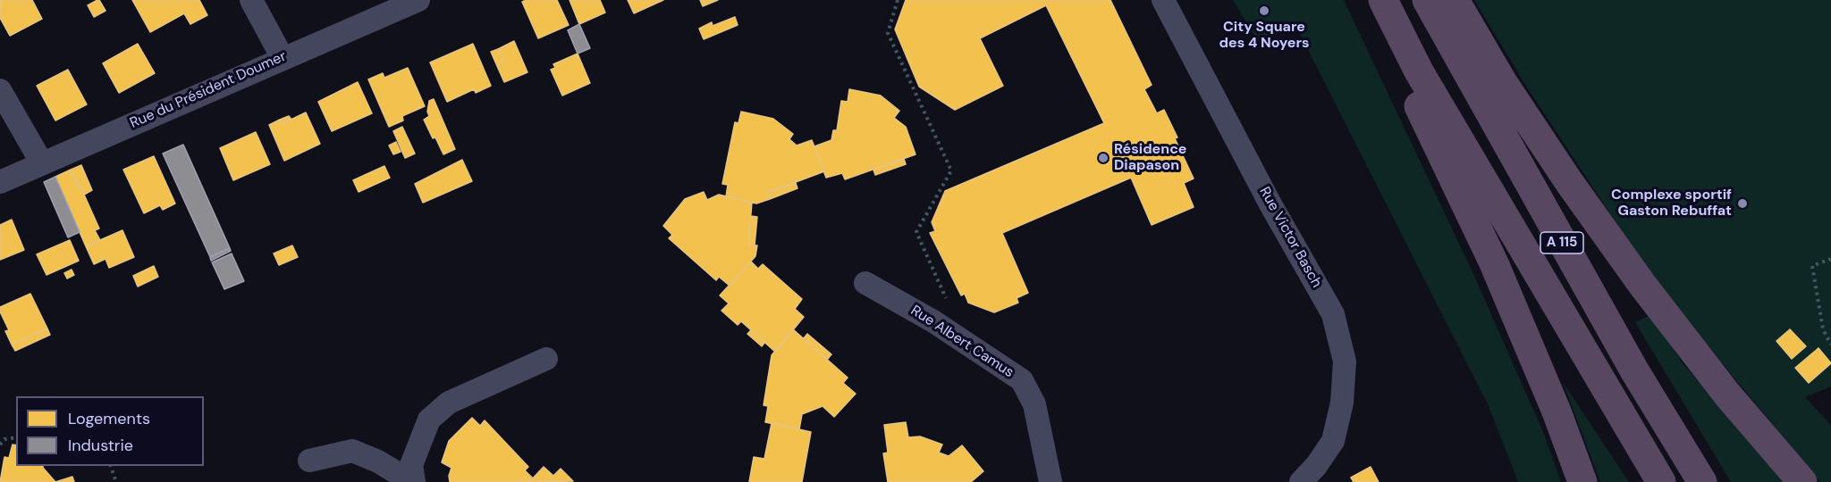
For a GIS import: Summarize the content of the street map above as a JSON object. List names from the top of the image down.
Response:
{
  "streets": {
    "highway": ["A 115"],
    "street": ["Rue du Président Doumer", "Rue Victor Basch", "Rue Albert Camus"]
  },
  "places": ["City Square des 4 Noyers", "Résidence Diapason", "Complexe sportif Gaston Rebuffat"],
  "legend": ["Logements", "Industrie"]
}
